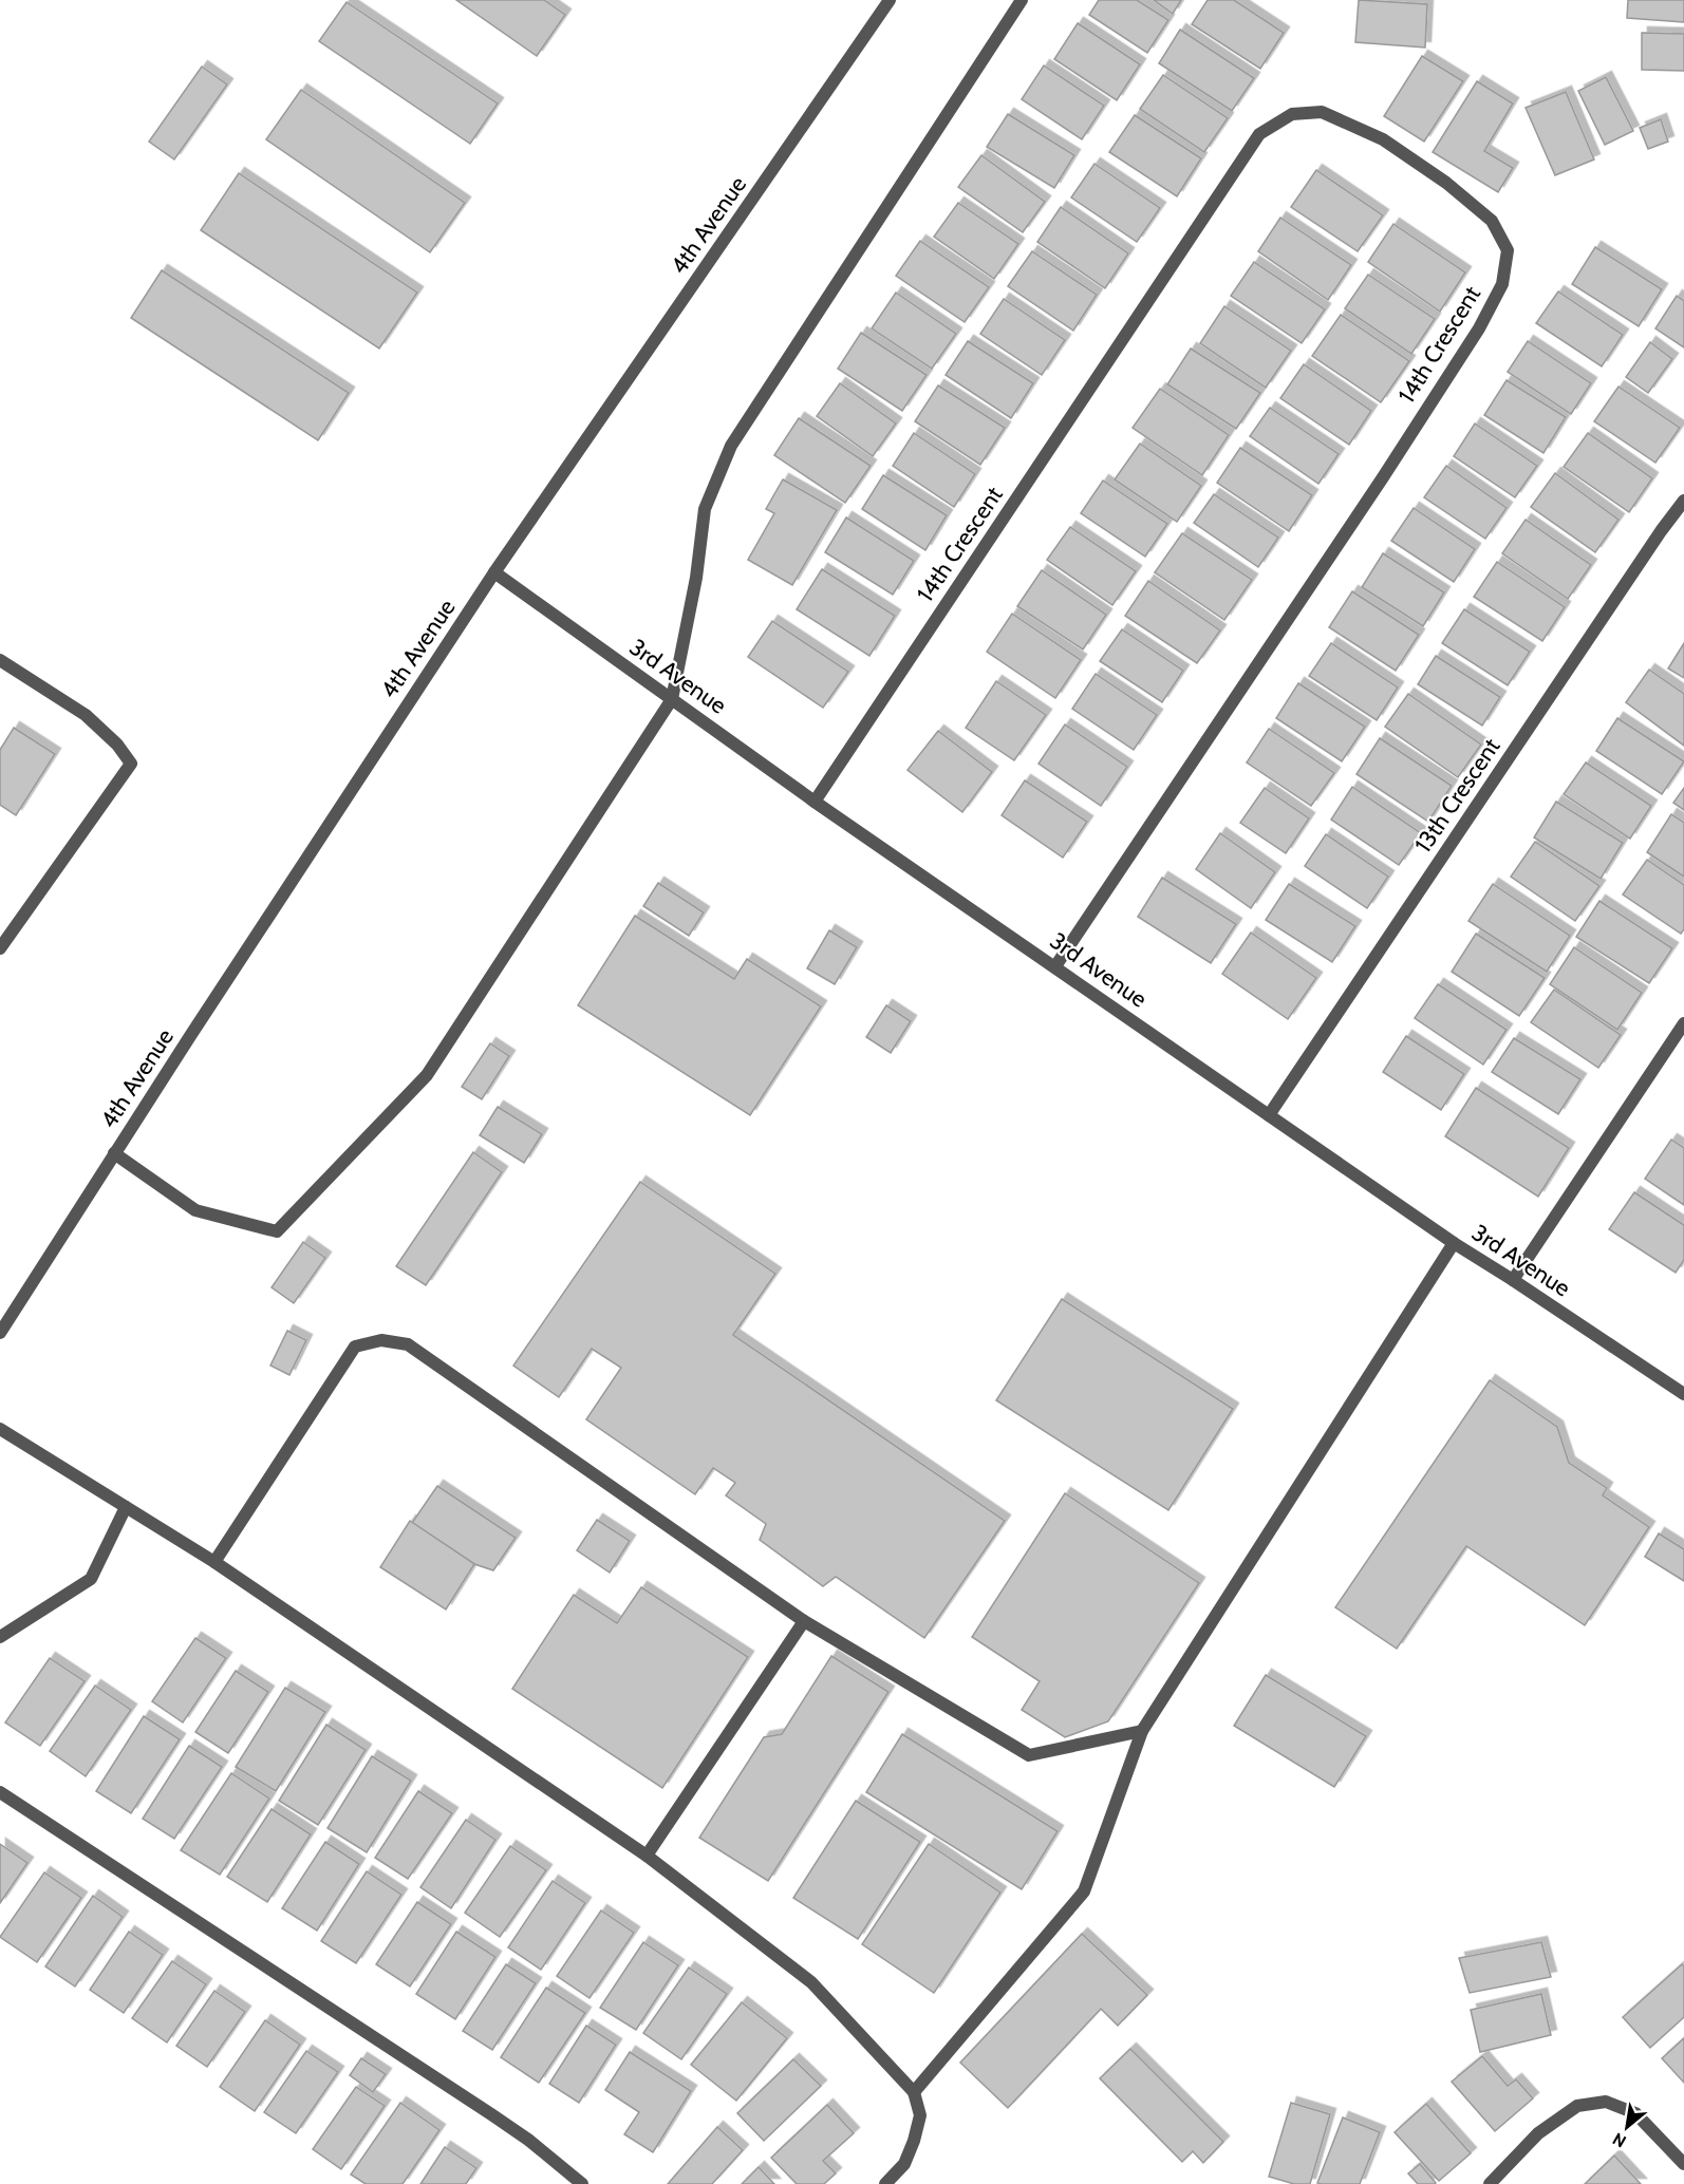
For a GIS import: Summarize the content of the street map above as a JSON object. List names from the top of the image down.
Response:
{
  "streets": {
    "street": [
      "4th Avenue",
      "14th Crescent",
      "3rd Avenue",
      "13th Crescent"
    ]
  },
  "crossings": [
    ["4th Avenue", "3rd Avenue"],
    ["14th Crescent", "3rd Avenue"],
    ["3rd Avenue", "13th Crescent"]
  ],
  "north": "bottom left"
}
